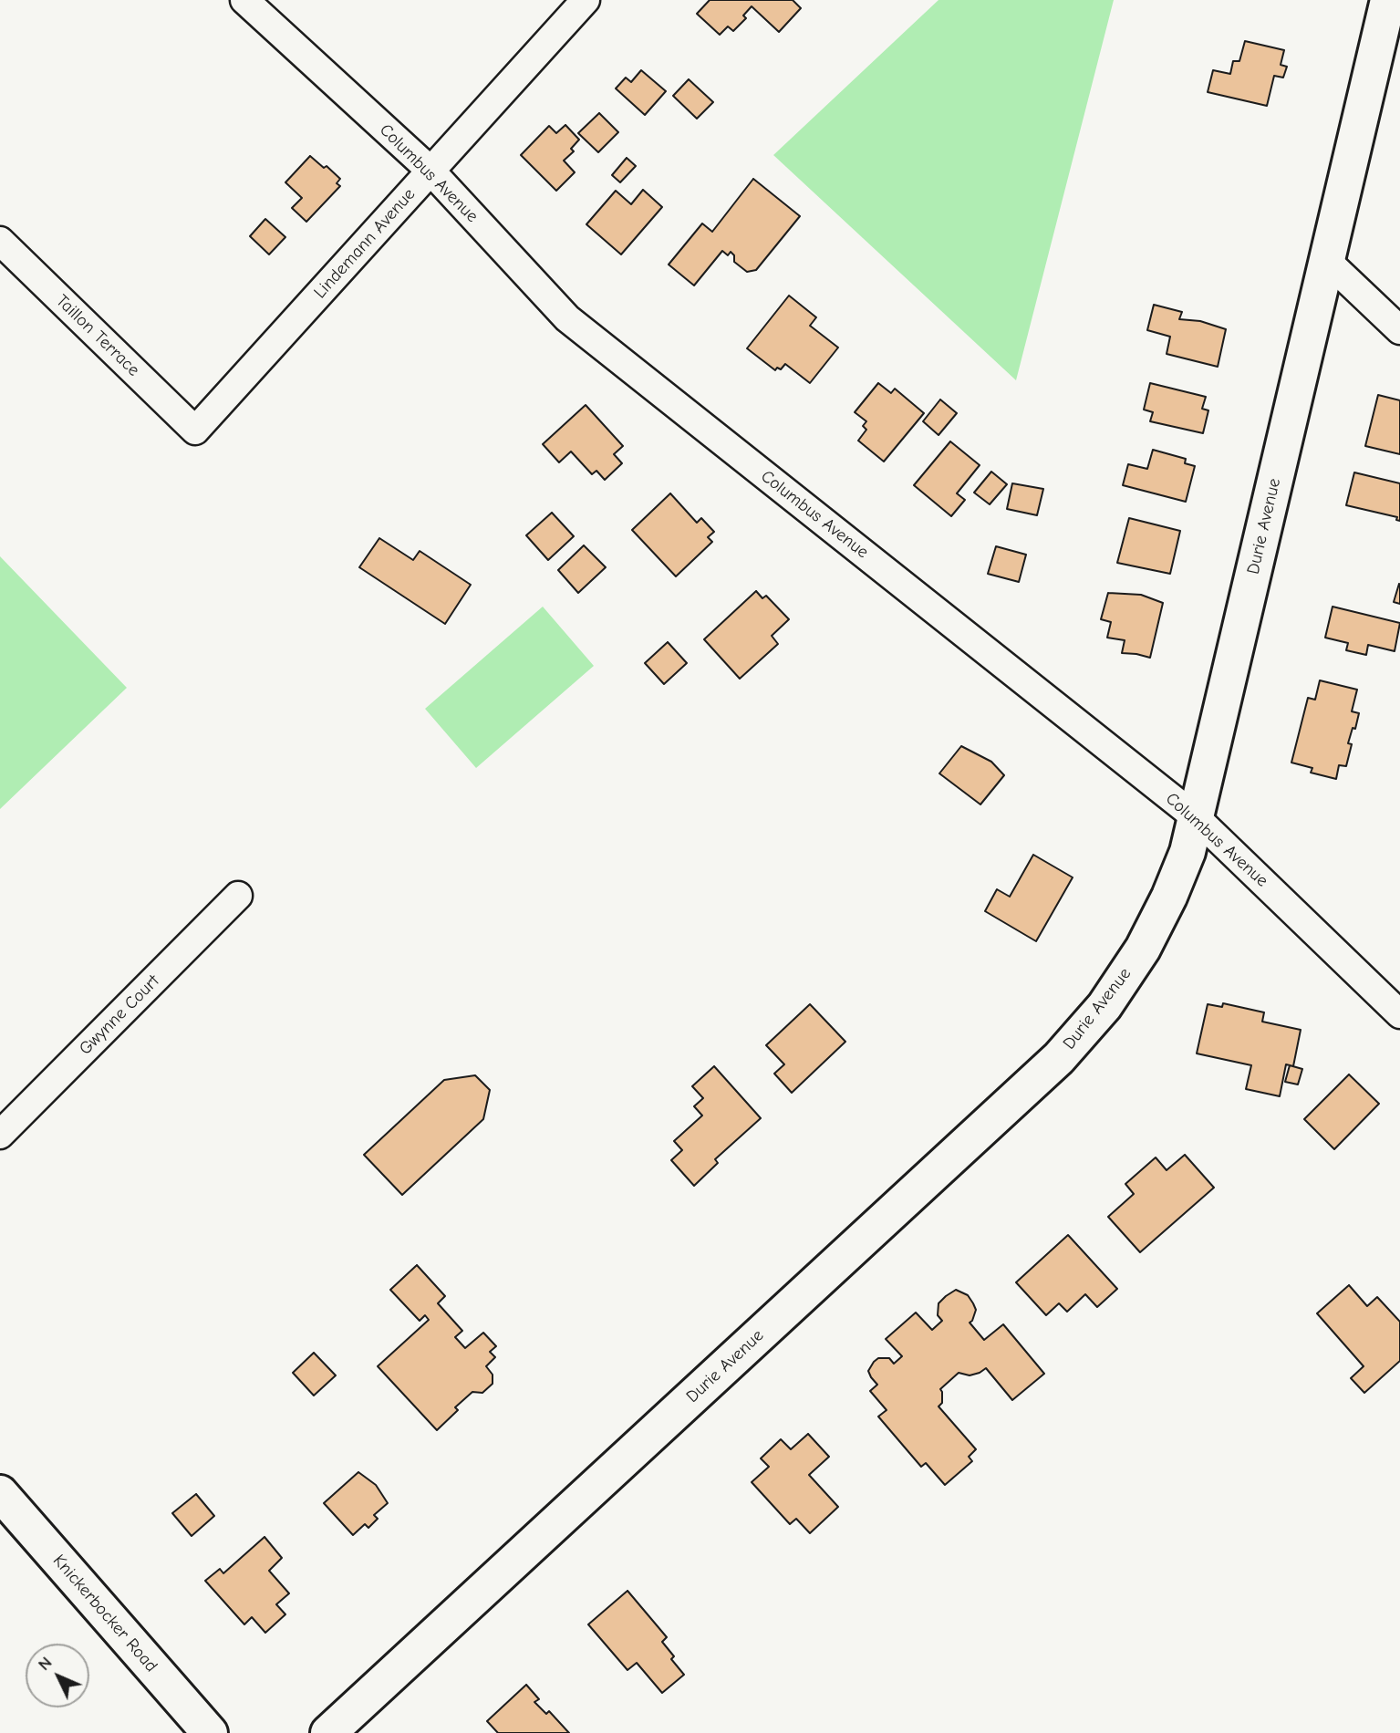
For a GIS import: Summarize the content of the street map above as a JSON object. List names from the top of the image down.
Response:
{
  "streets": {
    "street": [
      "Columbus Avenue",
      "Lindemann Avenue",
      "Taillon Terrace",
      "Durie Avenue",
      "Gwynne Court",
      "Knickerbocker Road"
    ]
  },
  "crossings": [
    ["Columbus Avenue", "Lindemann Avenue"],
    ["Columbus Avenue", "Durie Avenue"],
    ["Lindemann Avenue", "Taillon Terrace"]
  ],
  "north": "top left"
}
